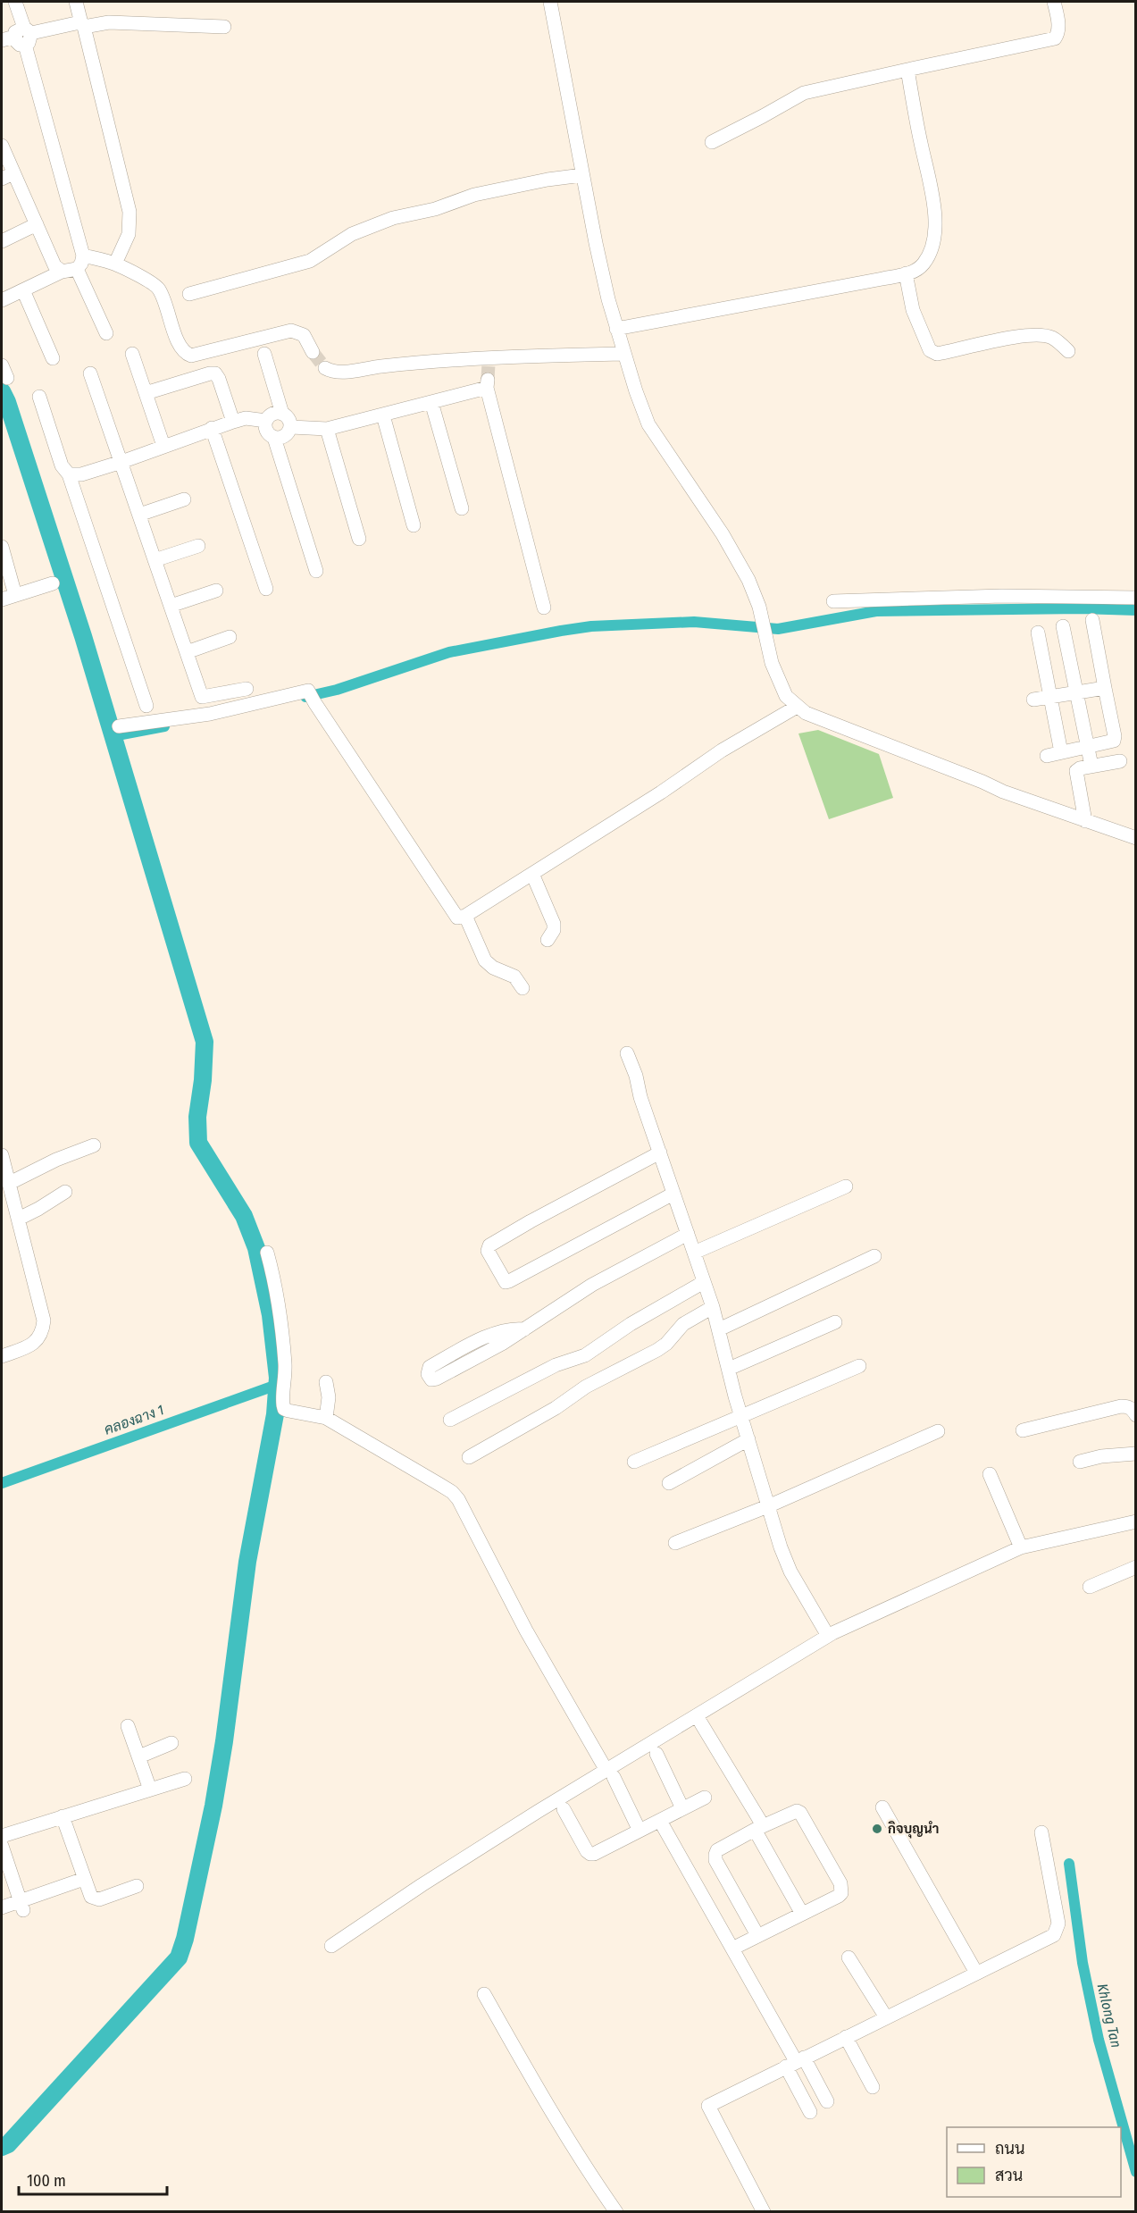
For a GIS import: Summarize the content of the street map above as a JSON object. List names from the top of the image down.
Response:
{
  "water": ["คลองฉาง 1", "Khlong Tan"],
  "places": ["กิจบุญนำ"],
  "legend": ["ถนน", "สวน"],
  "scale_bar": "100 m"
}
